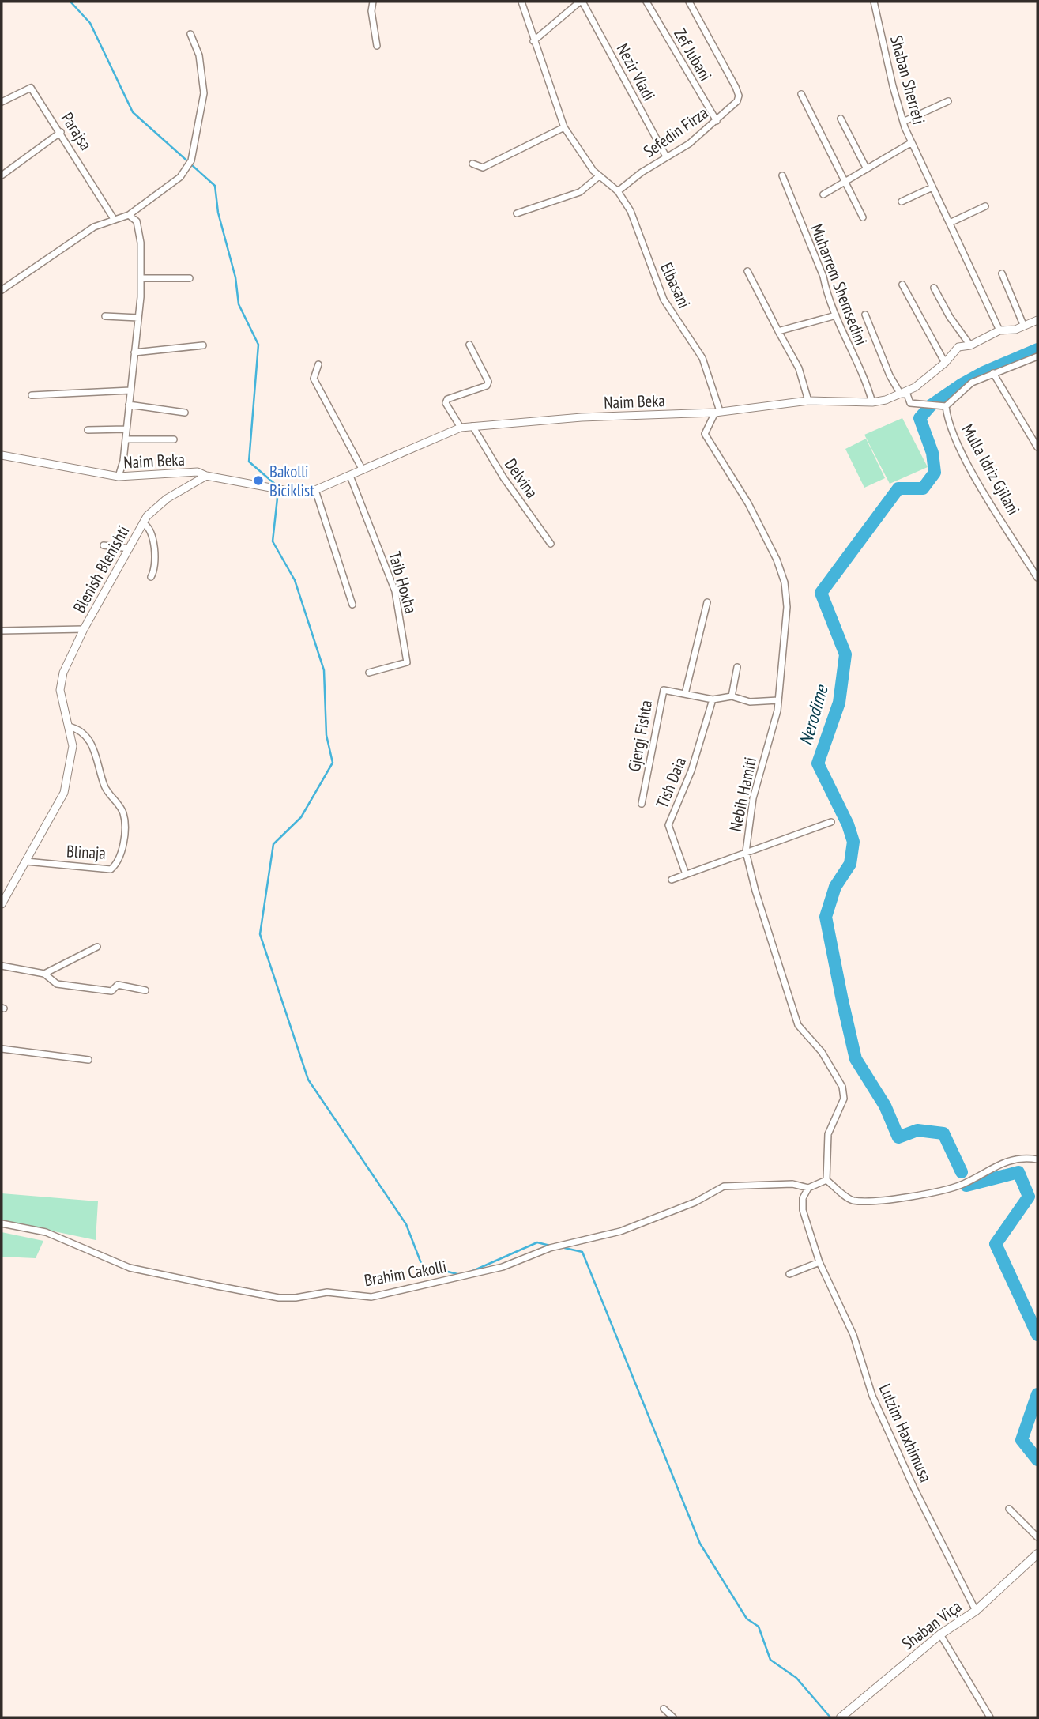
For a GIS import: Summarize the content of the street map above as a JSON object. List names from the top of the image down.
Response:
{
  "streets": {
    "main road": ["Shaban Viça"],
    "street": [
      "Zef Jubani",
      "Nezir Vladi",
      "Shaban Sherreti",
      "Parajsa",
      "Sefedin Firza",
      "Muharrem Shemsedini",
      "Elbasani",
      "Naim Beka",
      "Mulla Idriz Gjilani",
      "Delvina",
      "Blenish Blenishti",
      "Taib Hoxha",
      "Gjergj Fishta",
      "Tish Daia",
      "Nebih Hamiti",
      "Blinaja",
      "Brahim Cakolli",
      "Lulzim Haxhimusa"
    ]
  },
  "crossings": [
    ["Zef Jubani", "Sefedin Firza"],
    ["Nezir Vladi", "Sefedin Firza"],
    ["Shaban Sherreti", "Naim Beka"],
    ["Sefedin Firza", "Elbasani"],
    ["Muharrem Shemsedini", "Naim Beka"],
    ["Elbasani", "Naim Beka"],
    ["Elbasani", "Nebih Hamiti"],
    ["Naim Beka", "Delvina"],
    ["Naim Beka", "Blenish Blenishti"],
    ["Naim Beka", "Taib Hoxha"],
    ["Naim Beka", "Nebih Hamiti"],
    ["Blenish Blenishti", "Blinaja"],
    ["Gjergj Fishta", "Tish Daia"],
    ["Gjergj Fishta", "Nebih Hamiti"],
    ["Brahim Cakolli", "Lulzim Haxhimusa"],
    ["Lulzim Haxhimusa", "Shaban Viça"]
  ],
  "water": ["Nerodime"],
  "places": ["Bakolli Biciklist"]
}
